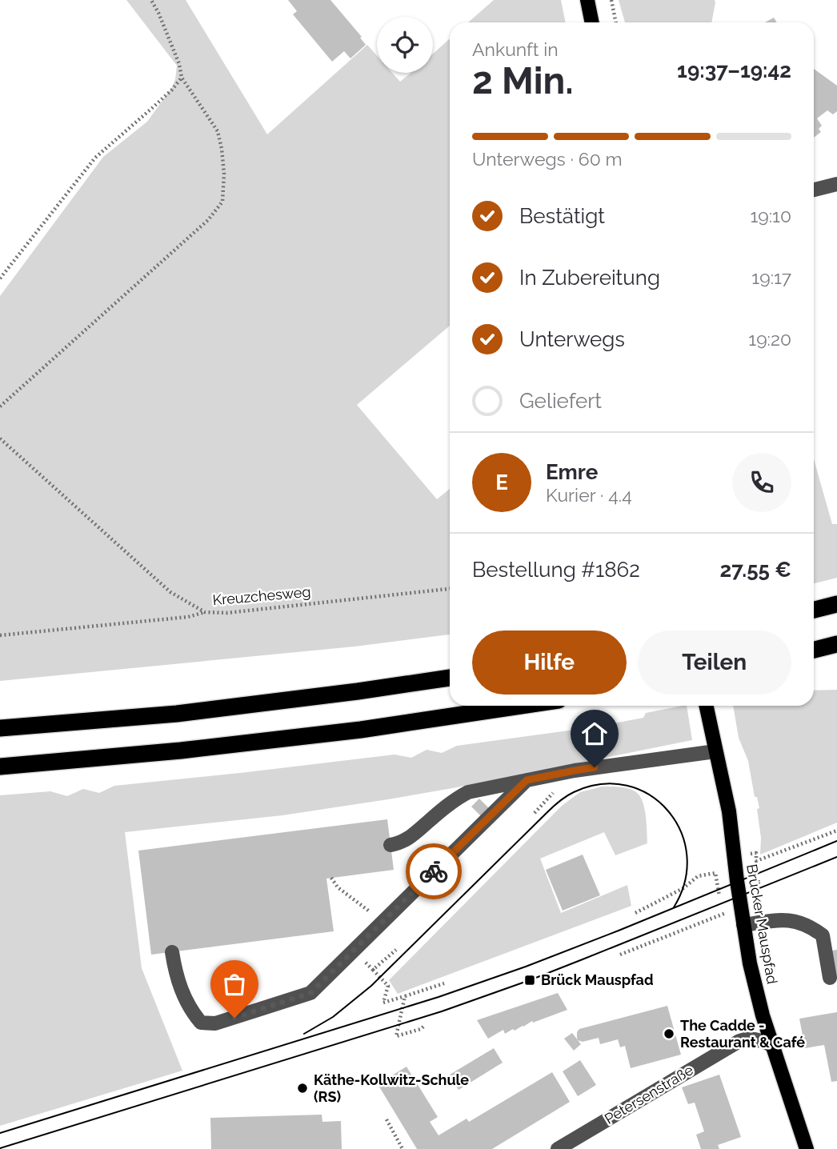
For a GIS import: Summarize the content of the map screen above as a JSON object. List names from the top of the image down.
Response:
{
  "streets": {
    "main road": ["Brücker Mauspfad"],
    "street": ["Petersenstraße"],
    "path": ["Kreuzchesweg"]
  },
  "crossings": [
    ["Brücker Mauspfad", "Petersenstraße"]
  ],
  "places": {
    "transit": ["Brück Mauspfad"],
    "other": ["The Cadde - Restaurant & Café", "Käthe-Kollwitz-Schule (RS)"]
  },
  "page": {
    "heading": ["2 Min.", "Ankunft in", "19:37–19:42"],
    "panel": [
      "Emre",
      "Kurier · 4.4",
      "Bestellung #1862",
      "27.55 €"
    ],
    "bar": "Unterwegs · 60 m",
    "list": [
      ["Bestätigt", "19:10"],
      ["In Zubereitung", "19:17"],
      ["Unterwegs", "19:20"],
      "Geliefert"
    ],
    "round": "E",
    "buttons": ["Hilfe", "Teilen"]
  }
}
